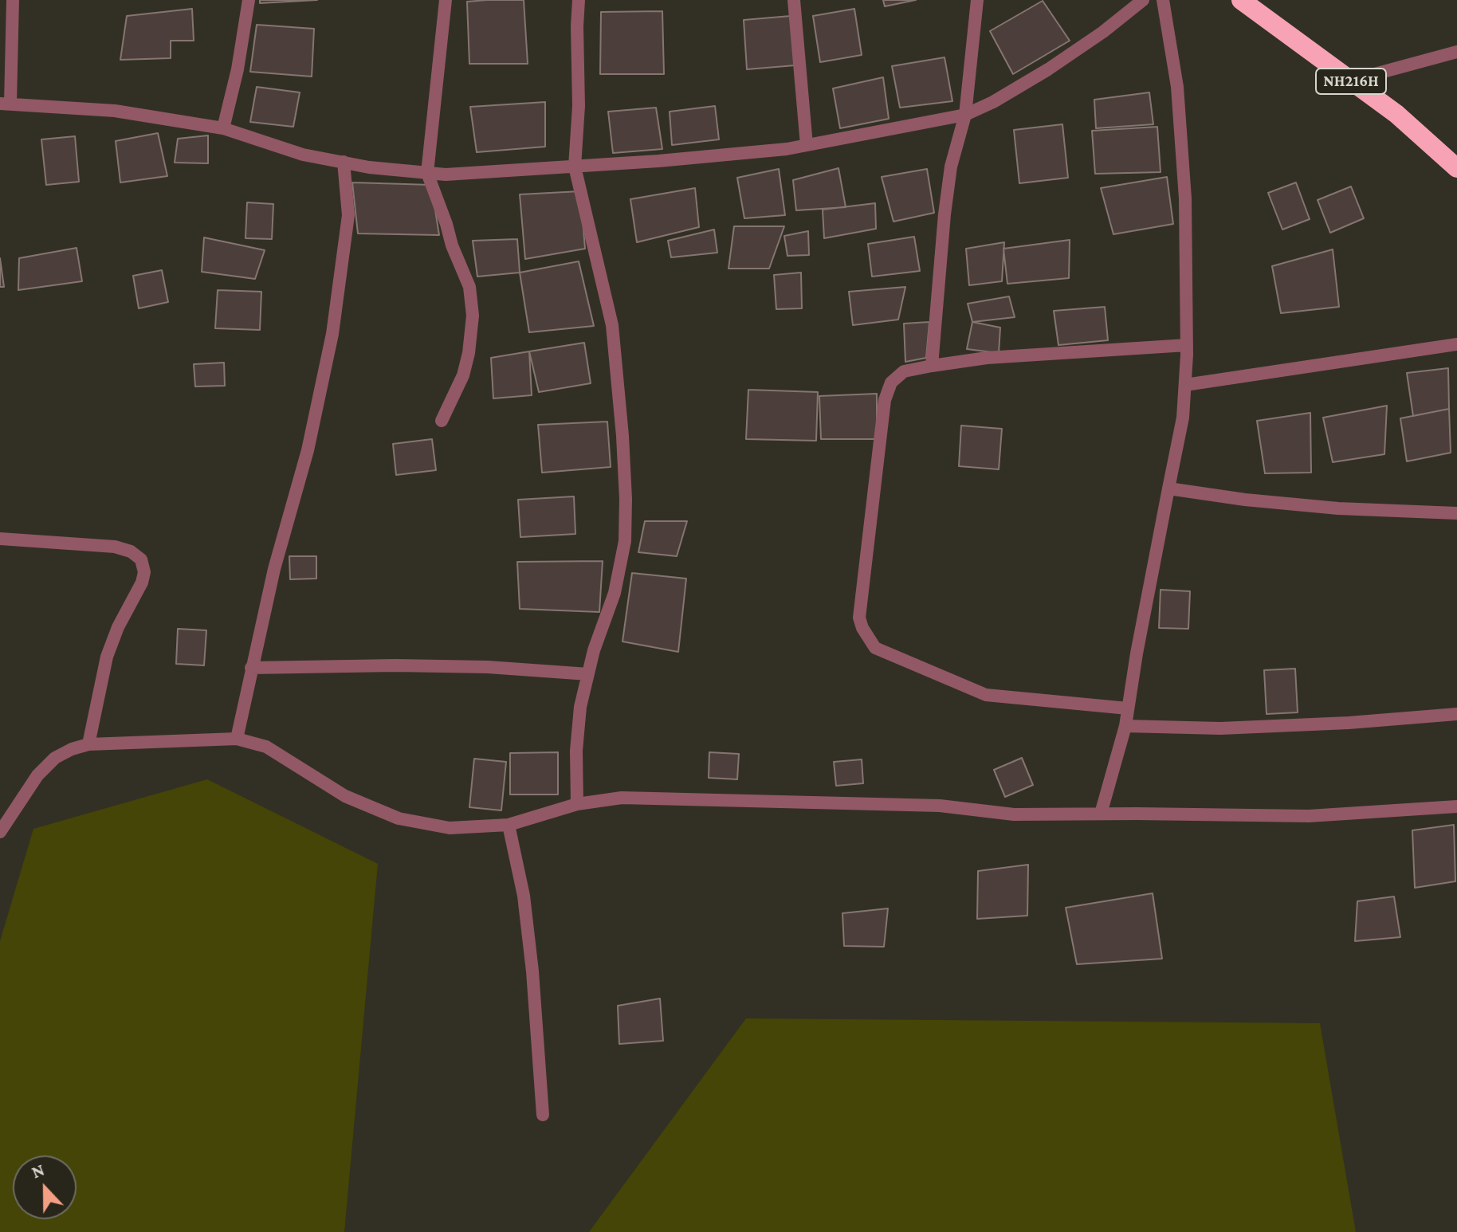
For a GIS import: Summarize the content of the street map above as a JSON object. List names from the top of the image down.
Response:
{
  "streets": {
    "highway": ["NH216H"]
  },
  "north": "top"
}
